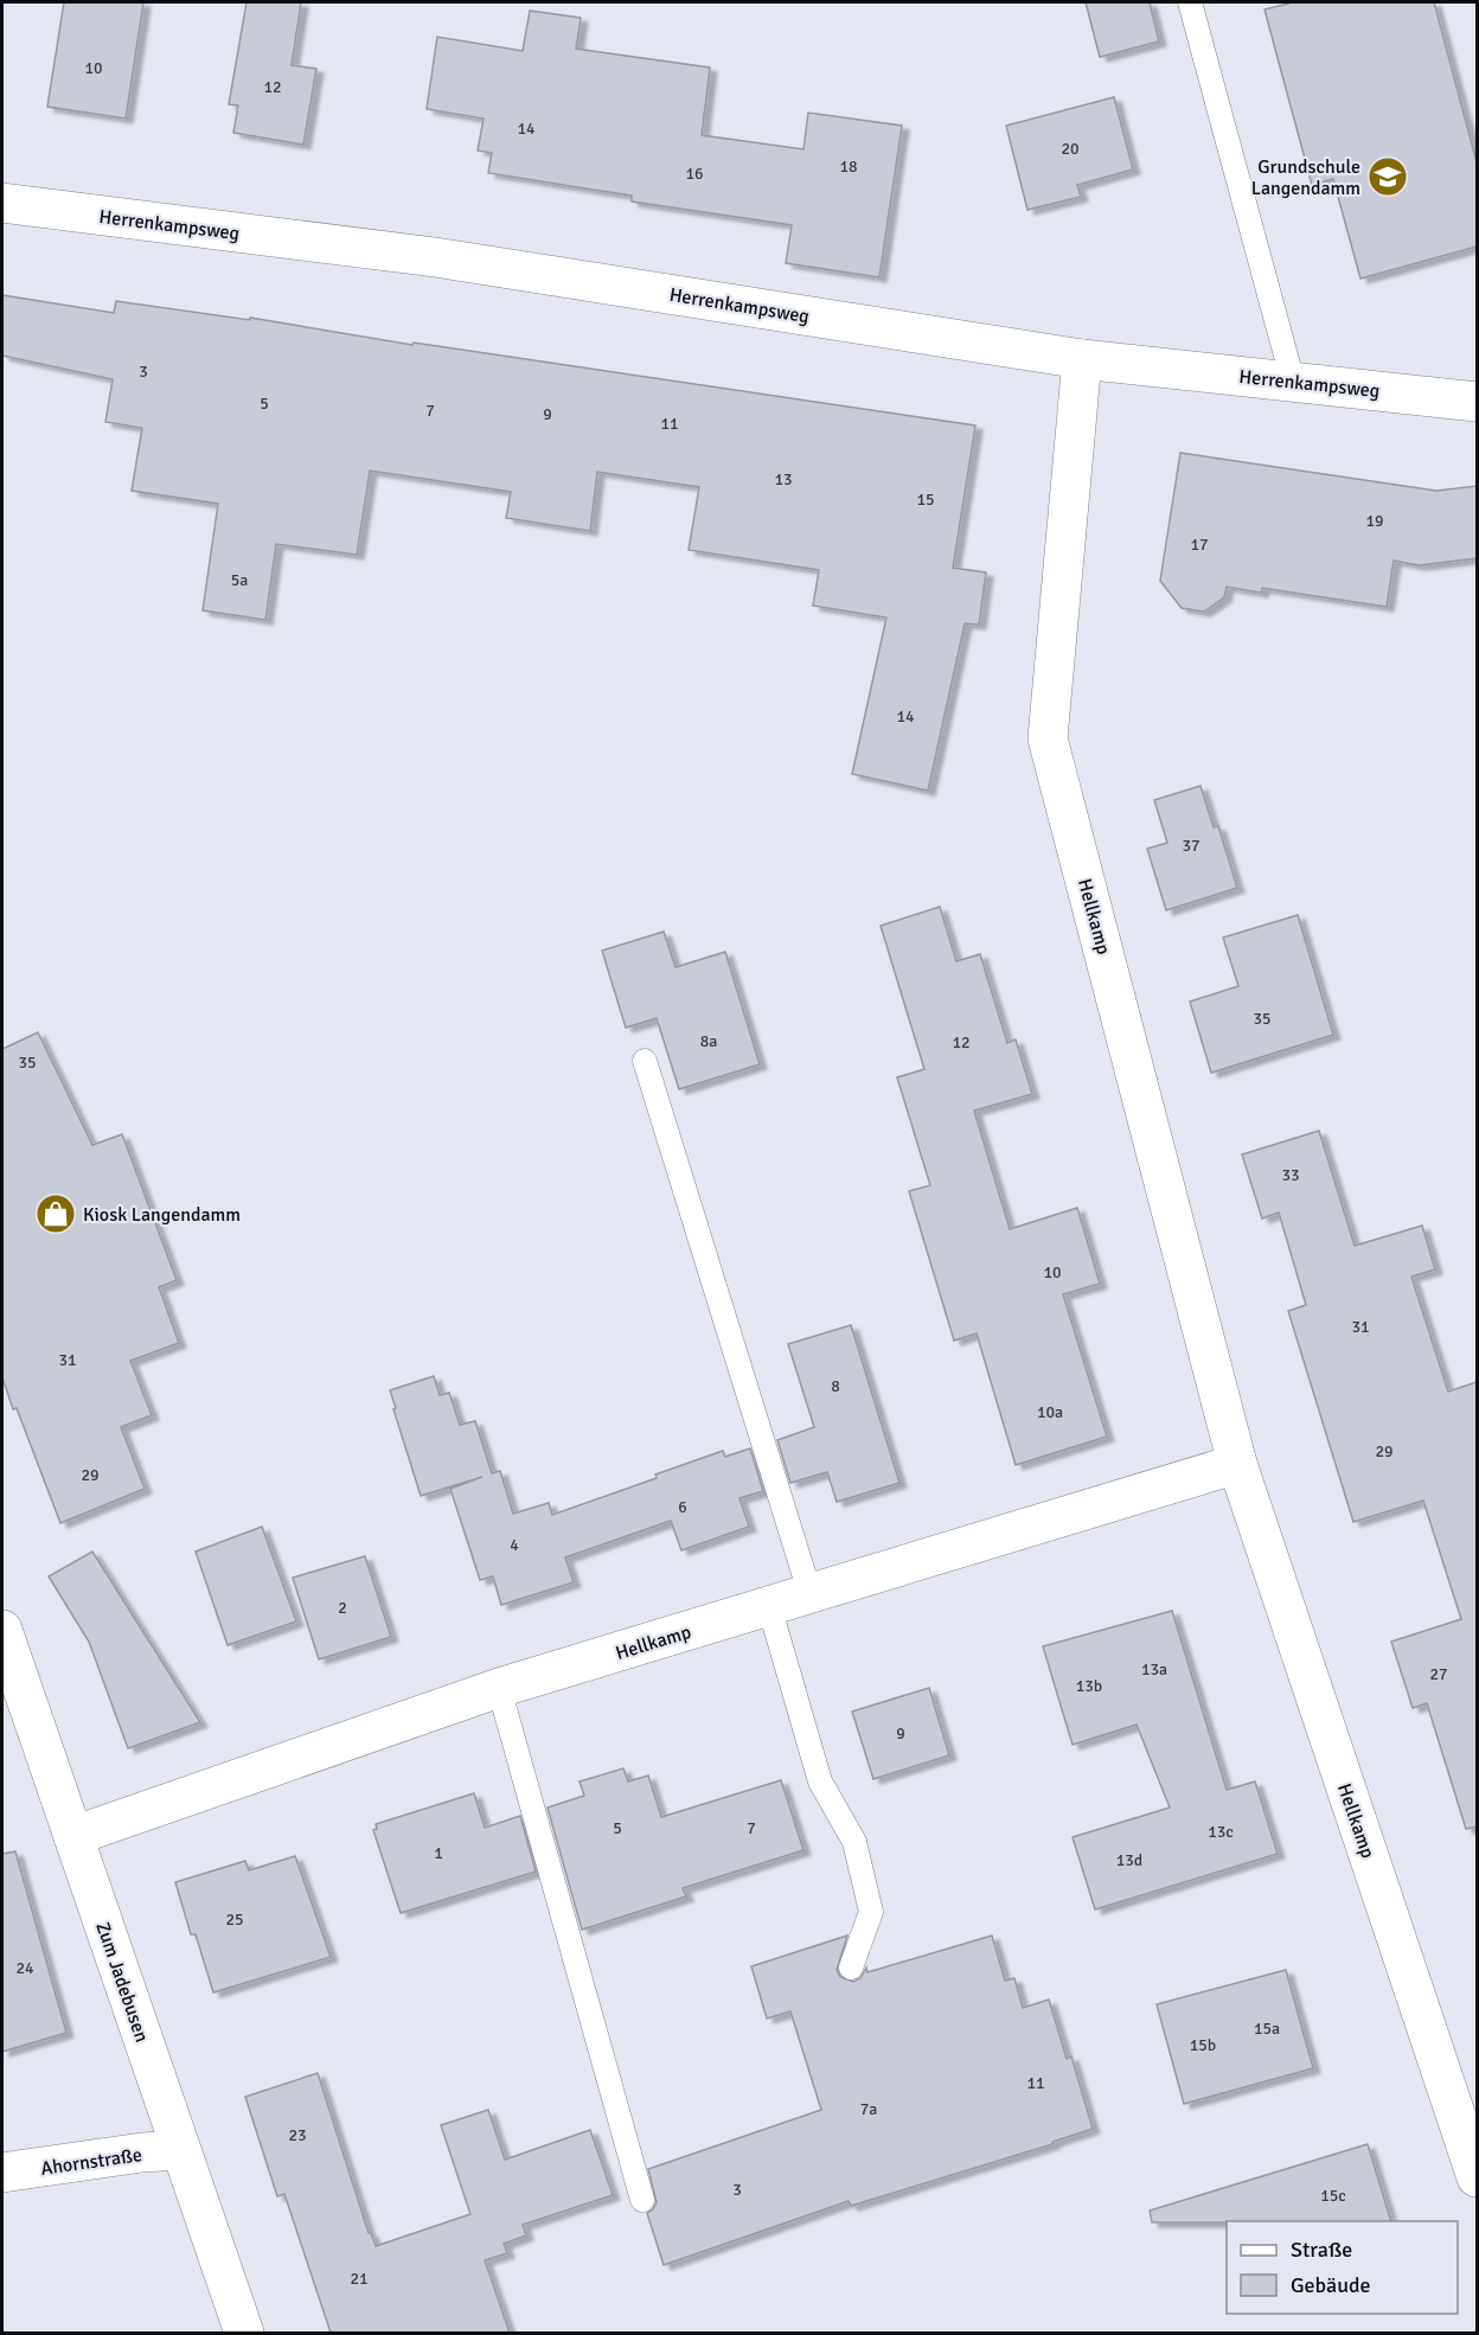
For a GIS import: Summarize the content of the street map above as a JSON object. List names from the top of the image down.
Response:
{
  "streets": {
    "street": [
      "Herrenkampsweg",
      "Hellkamp",
      "Zum Jadebusen",
      "Ahornstraße"
    ]
  },
  "crossings": [
    ["Herrenkampsweg", "Hellkamp"],
    ["Hellkamp", "Zum Jadebusen"],
    ["Zum Jadebusen", "Ahornstraße"]
  ],
  "places": {
    "school or university": ["Grundschule Langendamm"],
    "shop": ["Kiosk Langendamm"]
  },
  "house_numbers": [
    "10",
    "12",
    "14",
    "20",
    "18",
    "16",
    "3",
    "5",
    "7",
    "9",
    "11",
    "13",
    "15",
    "19",
    "17",
    "5a",
    "14",
    "37",
    "35",
    "8a",
    "12",
    "35",
    "33",
    "10",
    "31",
    "31",
    "8",
    "10a",
    "29",
    "29",
    "6",
    "4",
    "2",
    "13a",
    "27",
    "13b",
    "9",
    "5",
    "7",
    "13c",
    "1",
    "13d",
    "25",
    "24",
    "15a",
    "15b",
    "11",
    "7a",
    "23",
    "3",
    "15c",
    "21"
  ],
  "legend": ["Straße", "Gebäude"]
}
